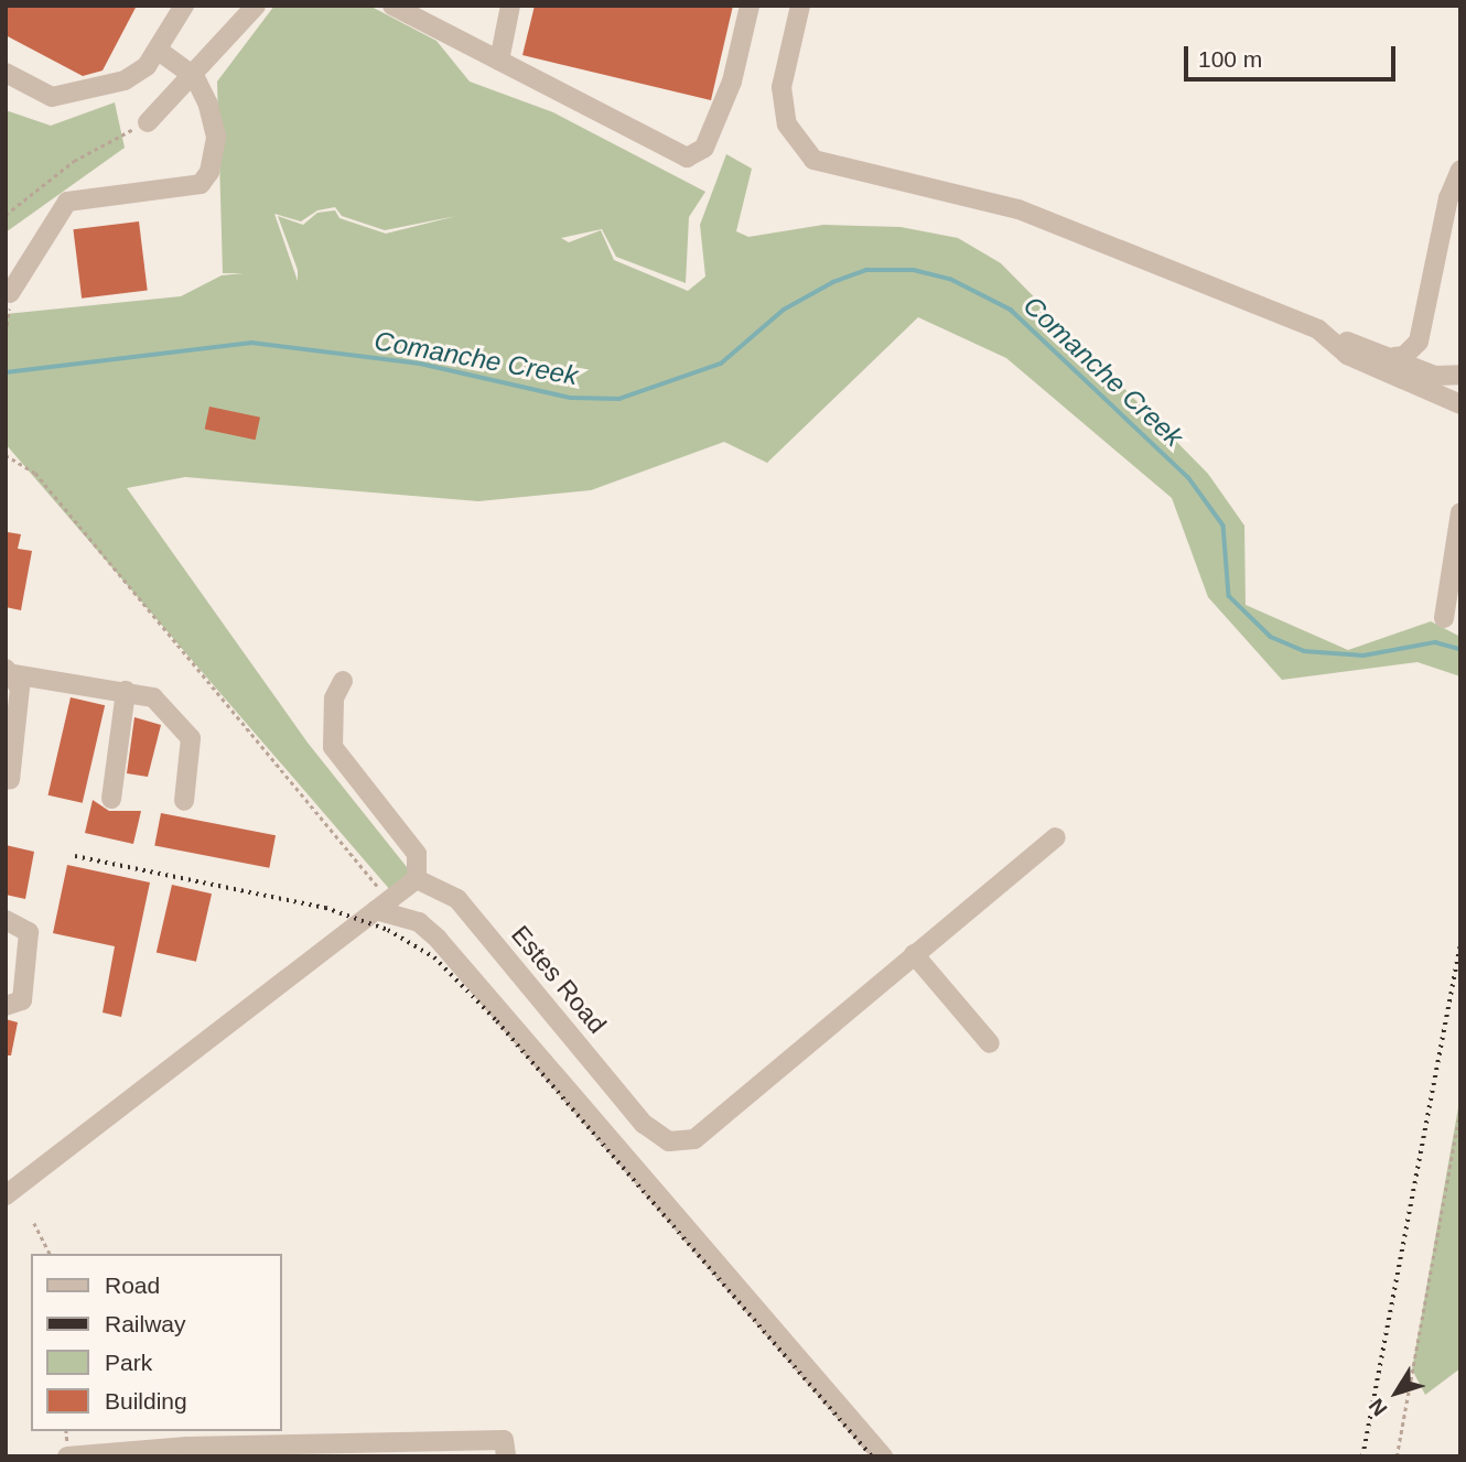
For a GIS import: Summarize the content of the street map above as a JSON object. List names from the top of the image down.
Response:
{
  "streets": {
    "street": ["Estes Road"]
  },
  "water": ["Comanche Creek"],
  "legend": [
    "Road",
    "Railway",
    "Park",
    "Building"
  ],
  "scale_bar": "100 m",
  "north": "bottom left"
}
